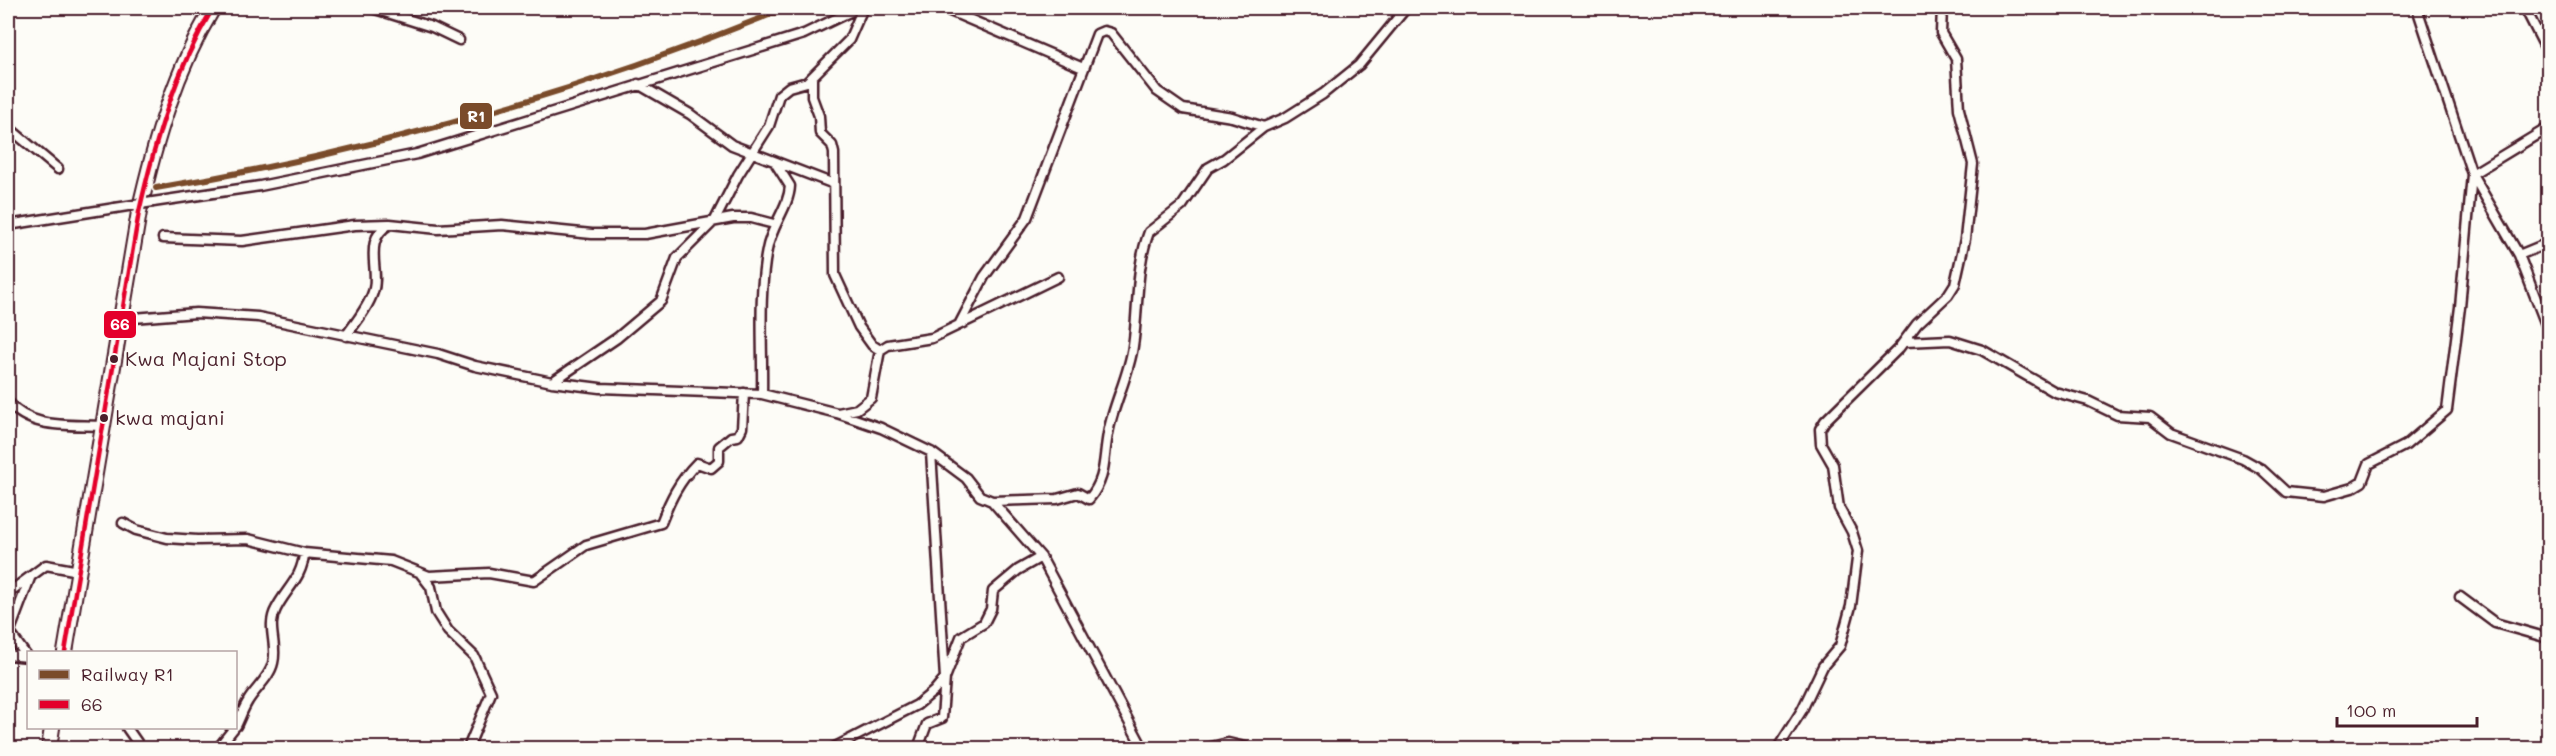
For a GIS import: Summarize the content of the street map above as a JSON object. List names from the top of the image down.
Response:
{
  "places": ["Kwa Majani Stop", "kwa majani"],
  "lines": ["rail line R1", "transit line 66"],
  "legend": ["Railway R1", "66"],
  "scale_bar": "100 m"
}
